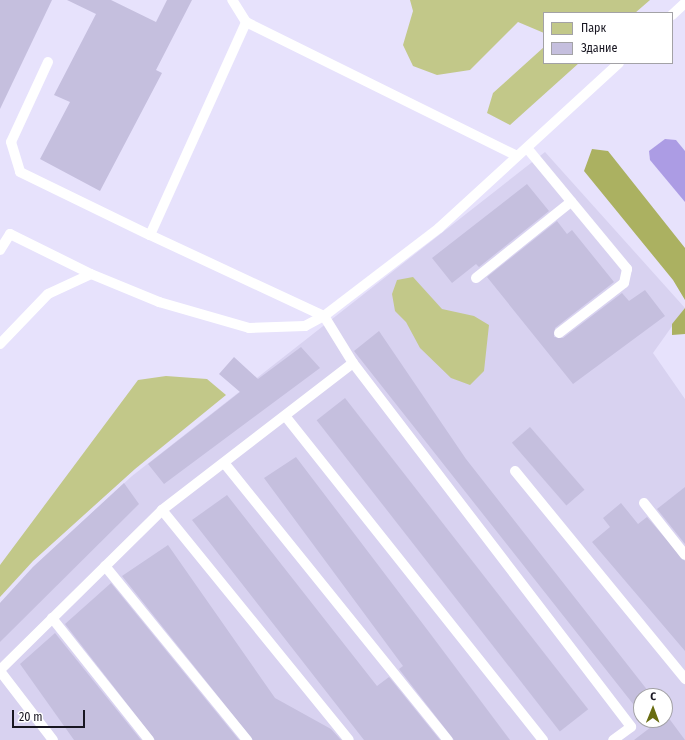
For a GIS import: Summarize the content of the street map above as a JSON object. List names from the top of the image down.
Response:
{
  "legend": ["Парк", "Здание"],
  "scale_bar": "20 m",
  "north": "top"
}
